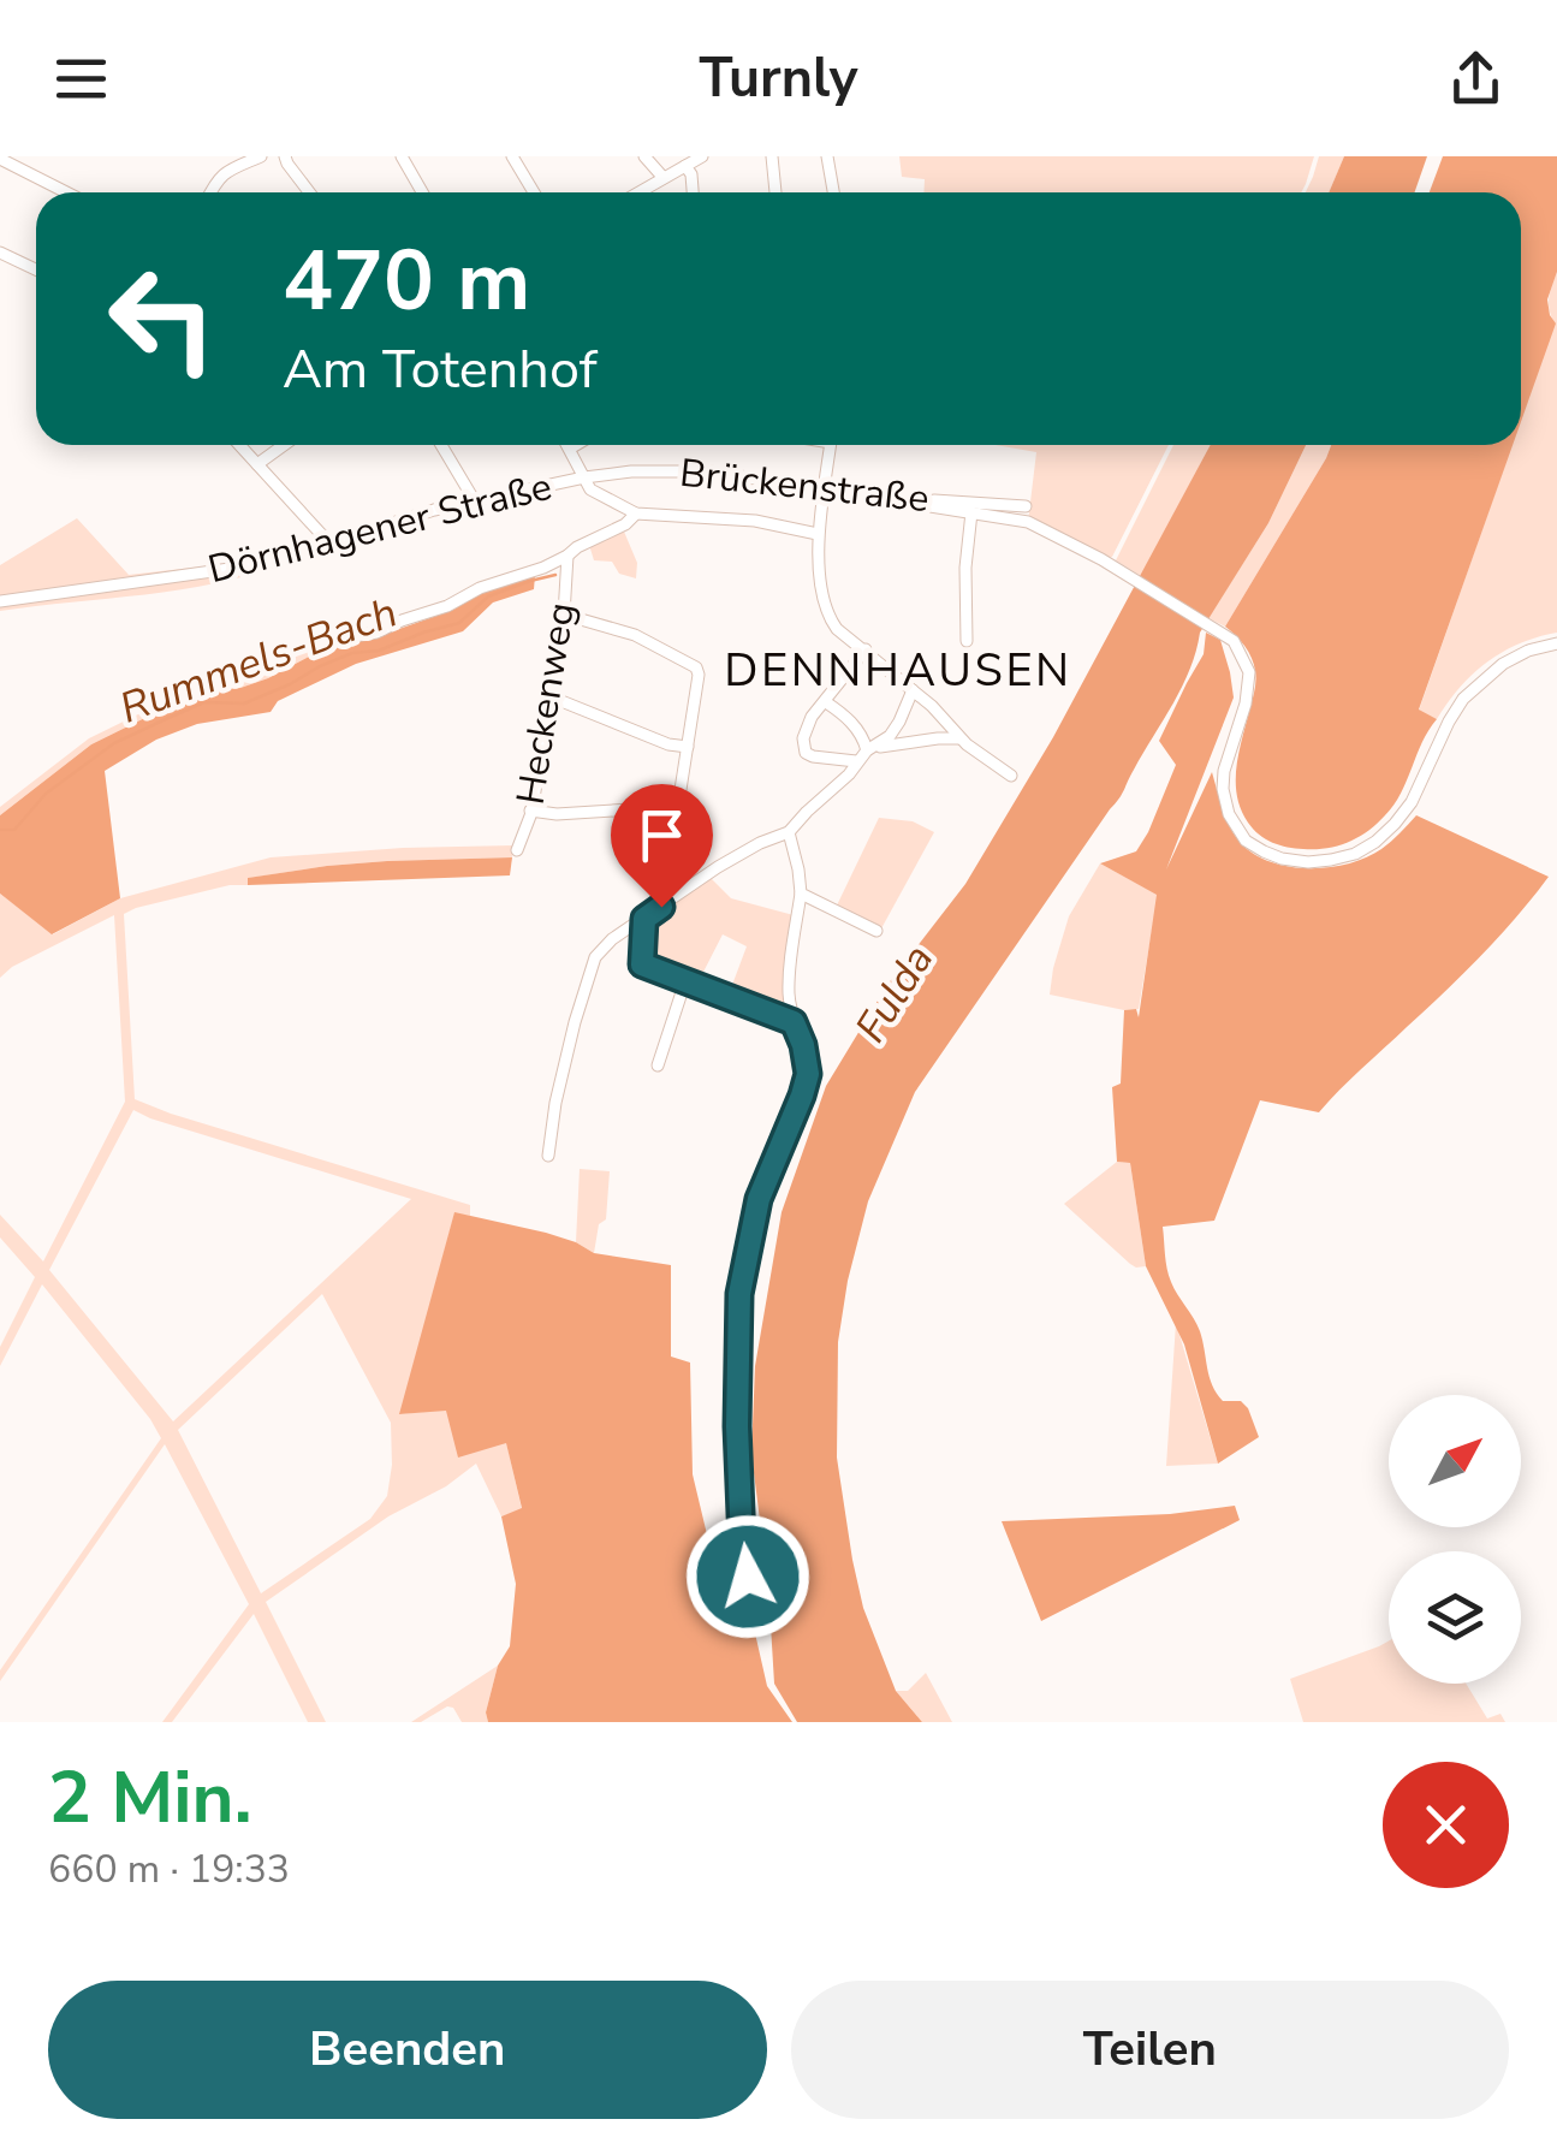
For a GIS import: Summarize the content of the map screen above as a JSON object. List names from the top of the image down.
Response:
{
  "streets": {
    "street": ["Brückenstraße", "Dörnhagener Straße", "Heckenweg"]
  },
  "crossings": [
    ["Brückenstraße", "Dörnhagener Straße"]
  ],
  "districts": ["DENNHAUSEN"],
  "water": ["Rummels-Bach", "Fulda"],
  "north": "top right",
  "page": {
    "header": "Turnly",
    "turn": ["470 m", "Am Totenhof"],
    "heading": ["2 Min.", "660 m · 19:33"],
    "buttons": ["Beenden", "Teilen"]
  }
}
